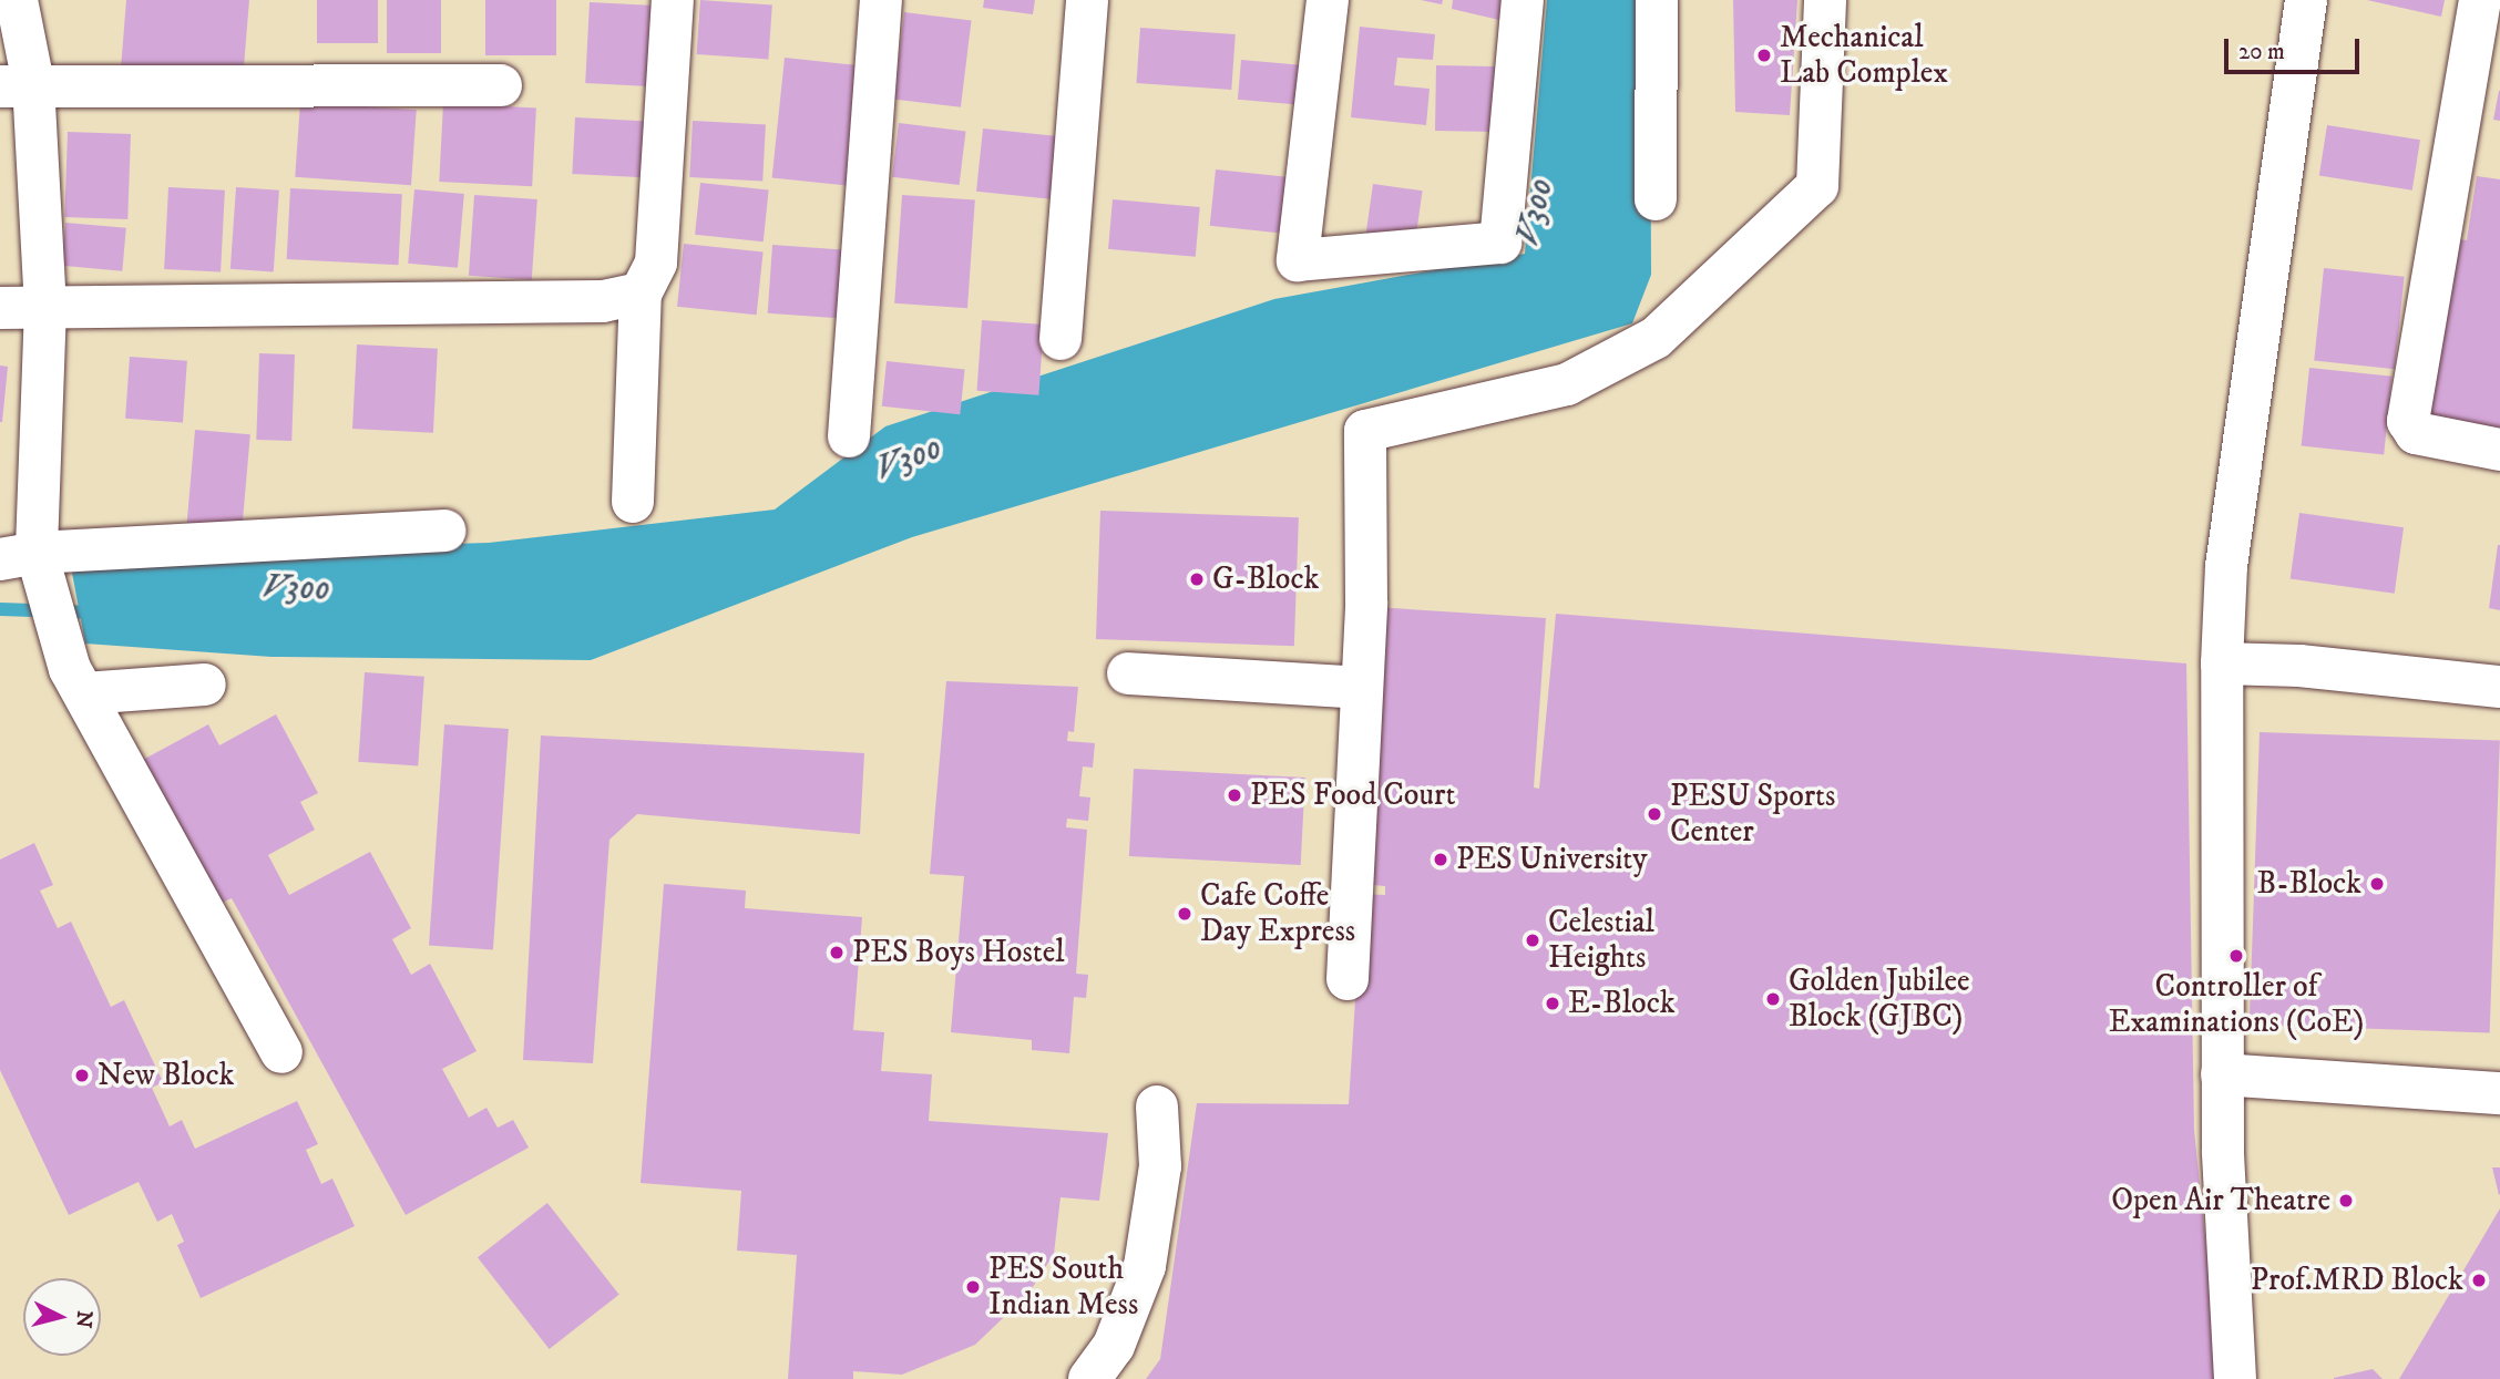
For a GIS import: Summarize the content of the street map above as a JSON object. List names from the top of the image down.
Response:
{
  "water": ["V300"],
  "places": [
    "Mechanical Lab Complex",
    "G-Block",
    "PES Food Court",
    "PESU Sports Center",
    "PES University",
    "B-Block",
    "Cafe Coffe Day Express",
    "Celestial Heights",
    "PES Boys Hostel",
    "Controller of Examinations (CoE)",
    "Golden Jubilee Block (GJBC)",
    "E-Block",
    "New Block",
    "Open Air Theatre",
    "Prof.MRD Block",
    "PES South Indian Mess"
  ],
  "scale_bar": "20 m",
  "north": "right"
}
